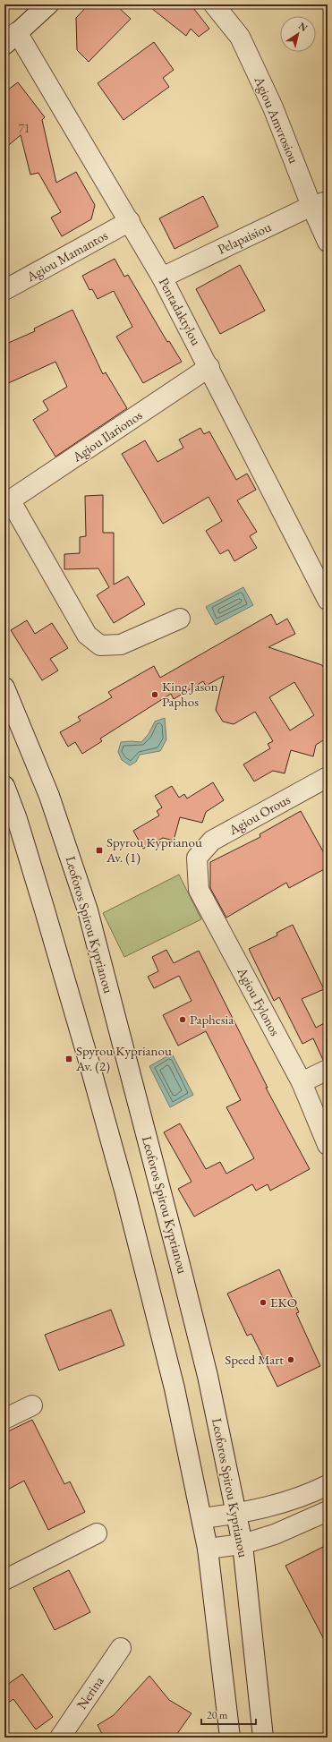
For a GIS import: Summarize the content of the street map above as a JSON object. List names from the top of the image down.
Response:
{
  "streets": {
    "street": [
      "Agiou Amvrosiou",
      "Pelapaisiou",
      "Agiou Mamantos",
      "Pentadaktylou",
      "Agiou Ilarionos",
      "Agiou Orous",
      "Leoforos Spirou Kyprianou",
      "Agiou Fylonos",
      "Nerina"
    ]
  },
  "crossings": [
    ["Agiou Amvrosiou", "Pelapaisiou"],
    ["Pelapaisiou", "Pentadaktylou"],
    ["Agiou Mamantos", "Pentadaktylou"],
    ["Pentadaktylou", "Agiou Ilarionos"],
    ["Agiou Orous", "Agiou Fylonos"]
  ],
  "places": {
    "other": [
      "King Jason Paphos",
      "Paphesia",
      "EKO",
      "Speed Mart"
    ],
    "transit": ["Spyrou Kyprianou Av. (1)", "Spyrou Kyprianou Av. (2)"]
  },
  "house_numbers": ["71"],
  "scale_bar": "20 m",
  "north": "top right"
}
